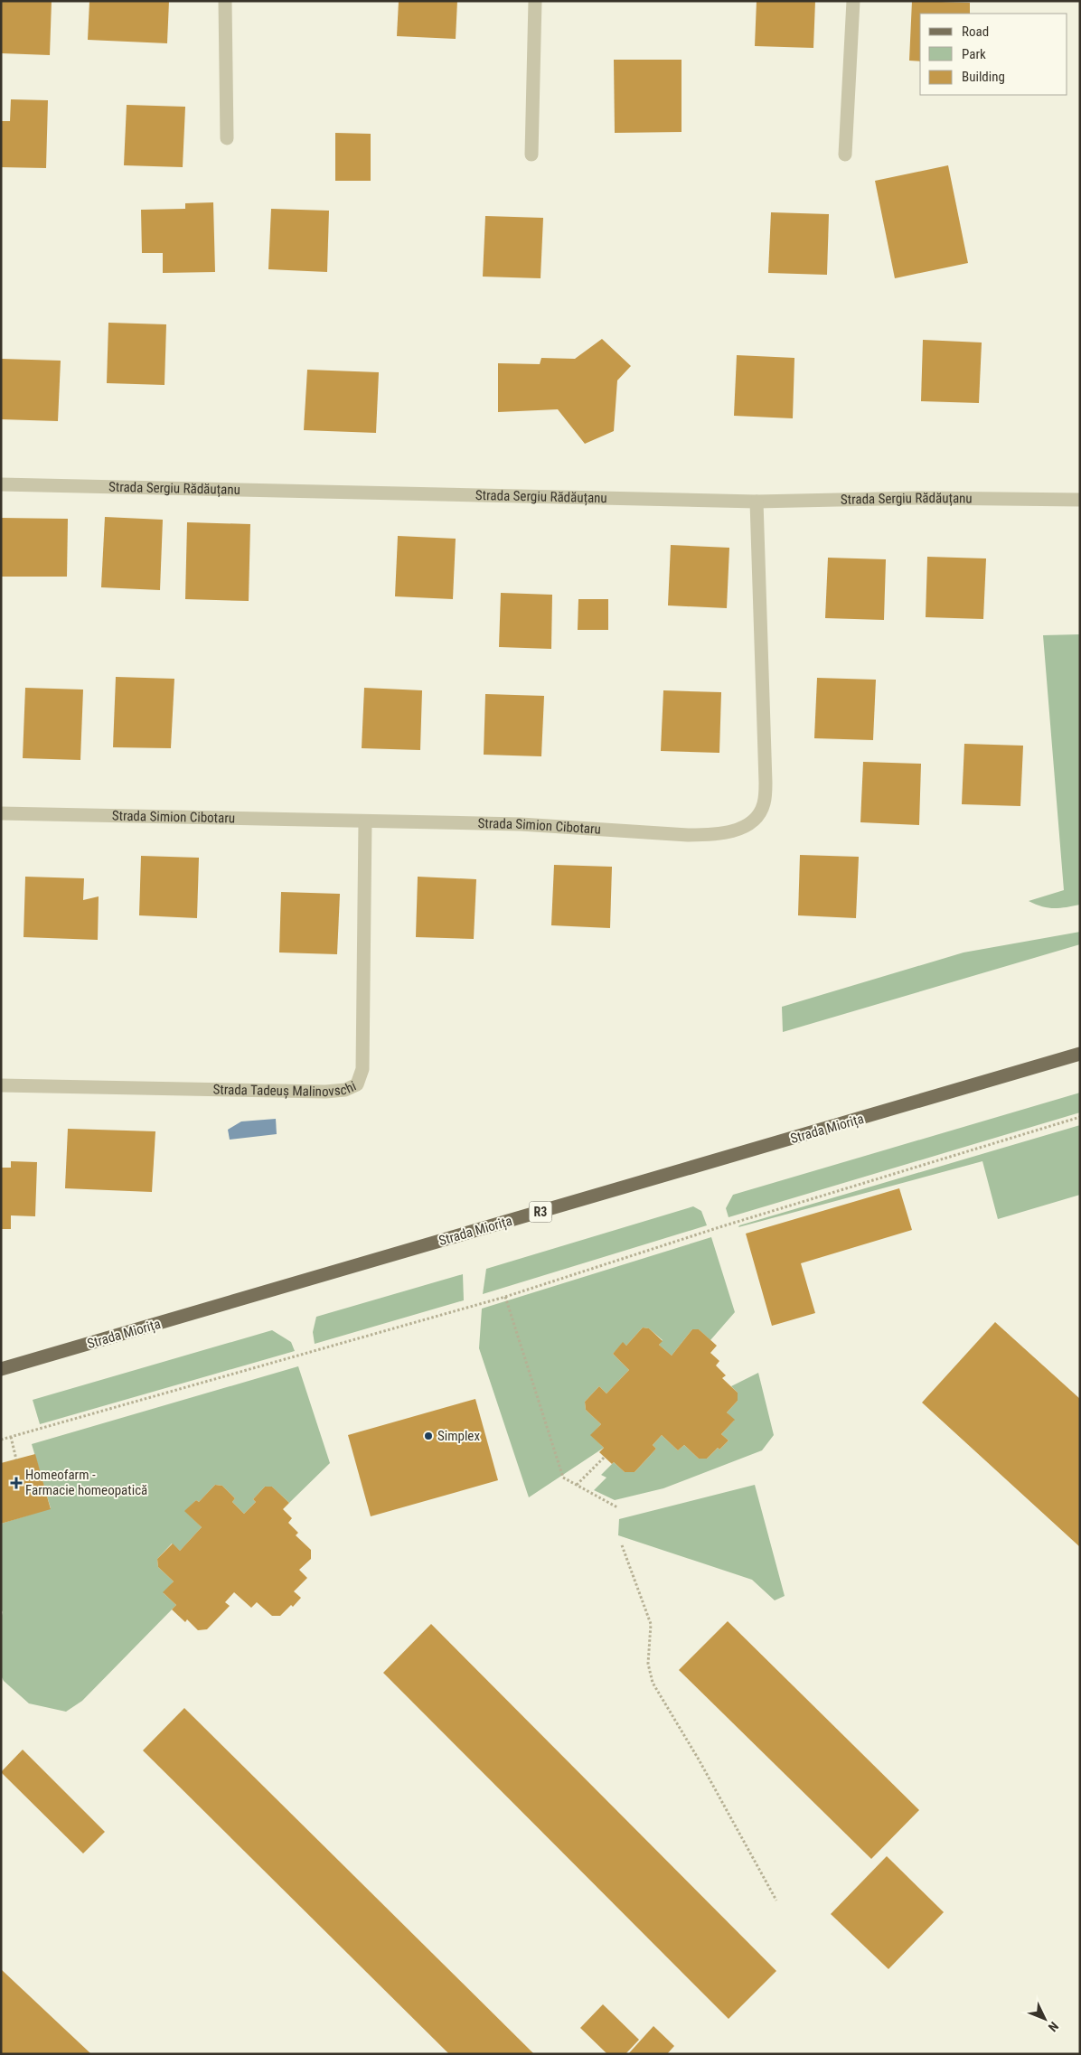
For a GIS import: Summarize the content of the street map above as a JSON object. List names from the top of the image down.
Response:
{
  "streets": {
    "main road": ["Strada Miorița", "R3"],
    "street": ["Strada Sergiu Rădăuțanu", "Strada Simion Cibotaru", "Strada Tadeuș Malinovschi"]
  },
  "crossings": [
    ["Strada Sergiu Rădăuțanu", "Strada Simion Cibotaru"],
    ["Strada Simion Cibotaru", "Strada Tadeuș Malinovschi"]
  ],
  "places": {
    "other": ["Simplex"],
    "health": ["Homeofarm - Farmacie homeopatică"]
  },
  "legend": ["Road", "Park", "Building"],
  "north": "bottom right"
}
